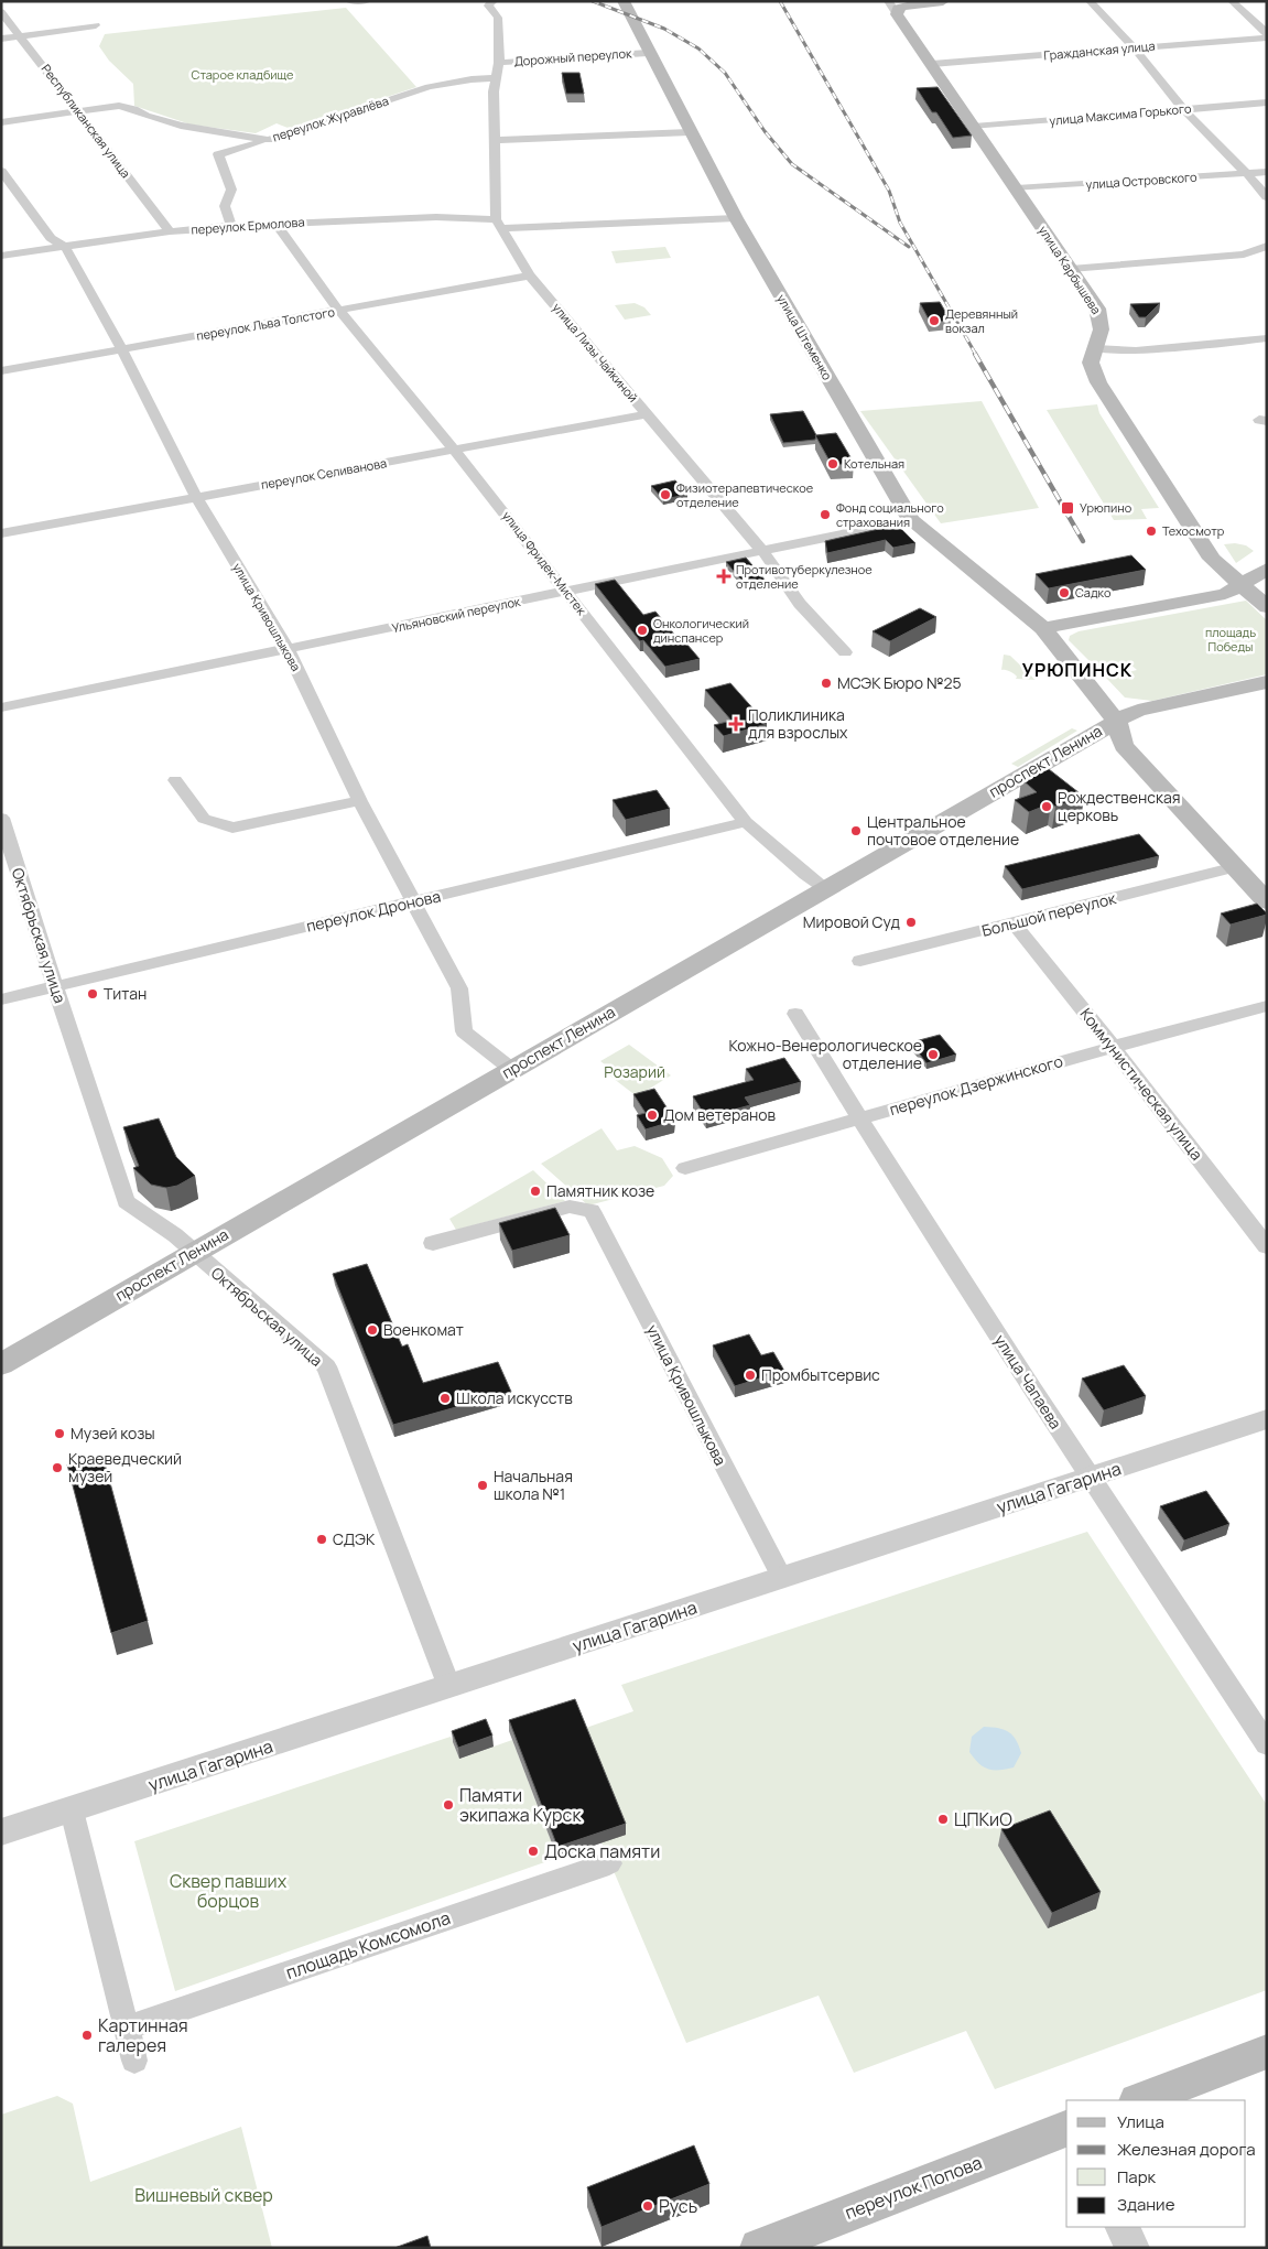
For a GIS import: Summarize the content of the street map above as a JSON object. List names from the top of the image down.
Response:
{
  "streets": {
    "main road": [
      "улица Карбышева",
      "улица Штеменко",
      "проспект Ленина",
      "переулок Попова"
    ],
    "street": [
      "Гражданская улица",
      "Дорожный переулок",
      "улица Максима Горького",
      "переулок Журавлёва",
      "Республиканская улица",
      "улица Островского",
      "переулок Ермолова",
      "переулок Льва Толстого",
      "улица Лизы Чайкиной",
      "переулок Селиванова",
      "улица Фридек-Мистек",
      "Ульяновский переулок",
      "улица Кривошлыкова",
      "переулок Дронова",
      "Большой переулок",
      "Октябрьская улица",
      "Коммунистическая улица",
      "переулок Дзержинского",
      "улица Чапаева",
      "улица Гагарина",
      "площадь Комсомола"
    ]
  },
  "crossings": [
    ["Гражданская улица", "улица Карбышева"],
    ["Дорожный переулок", "улица Штеменко"],
    ["улица Максима Горького", "улица Карбышева"],
    ["переулок Журавлёва", "Республиканская улица"],
    ["Республиканская улица", "переулок Ермолова"],
    ["улица Островского", "улица Карбышева"],
    ["переулок Ермолова", "улица Штеменко"],
    ["переулок Ермолова", "улица Лизы Чайкиной"],
    ["переулок Ермолова", "улица Фридек-Мистек"],
    ["переулок Ермолова", "улица Кривошлыкова"],
    ["переулок Льва Толстого", "улица Лизы Чайкиной"],
    ["переулок Льва Толстого", "улица Фридек-Мистек"],
    ["переулок Льва Толстого", "улица Кривошлыкова"],
    ["улица Штеменко", "Ульяновский переулок"],
    ["улица Лизы Чайкиной", "переулок Селиванова"],
    ["улица Лизы Чайкиной", "Ульяновский переулок"],
    ["переулок Селиванова", "улица Фридек-Мистек"],
    ["переулок Селиванова", "улица Кривошлыкова"],
    ["улица Фридек-Мистек", "Ульяновский переулок"],
    ["улица Фридек-Мистек", "проспект Ленина"],
    ["улица Фридек-Мистек", "переулок Дронова"],
    ["Ульяновский переулок", "улица Кривошлыкова"],
    ["улица Кривошлыкова", "проспект Ленина"],
    ["улица Кривошлыкова", "переулок Дронова"],
    ["улица Кривошлыкова", "улица Гагарина"],
    ["проспект Ленина", "Октябрьская улица"],
    ["переулок Дронова", "Октябрьская улица"],
    ["Большой переулок", "Коммунистическая улица"],
    ["Октябрьская улица", "улица Гагарина"],
    ["Коммунистическая улица", "переулок Дзержинского"],
    ["переулок Дзержинского", "улица Чапаева"],
    ["улица Чапаева", "улица Гагарина"]
  ],
  "districts": ["УРЮПИНСК"],
  "parks": [
    "Старое кладбище",
    "площадь Победы",
    "Розарий",
    "Сквер павших борцов",
    "Вишневый сквер"
  ],
  "places": {
    "other": [
      "Деревянный вокзал",
      "Котельная",
      "Физиотерапевтическое отделение",
      "Фонд социального страхования",
      "Техосмотр",
      "Садко",
      "Онкологический динспансер",
      "МСЭК Бюро №25",
      "Рождественская церковь",
      "Центральное почтовое отделение",
      "Мировой Суд",
      "Титан",
      "Кожно-Венерологическое отделение",
      "Дом ветеранов",
      "Памятник козе",
      "Военкомат",
      "Промбытсервис",
      "Школа искусств",
      "Музей козы",
      "Краеведческий музей",
      "Начальная школа №1",
      "СДЭК",
      "Памяти экипажа Курск",
      "ЦПКиО",
      "Доска памяти",
      "Картинная галерея",
      "Русь"
    ],
    "transit": ["Урюпино"],
    "health": ["Противотуберкулезное отделение", "Поликлиника для взрослых"]
  },
  "legend": [
    "Улица",
    "Железная дорога",
    "Парк",
    "Здание"
  ]
}
